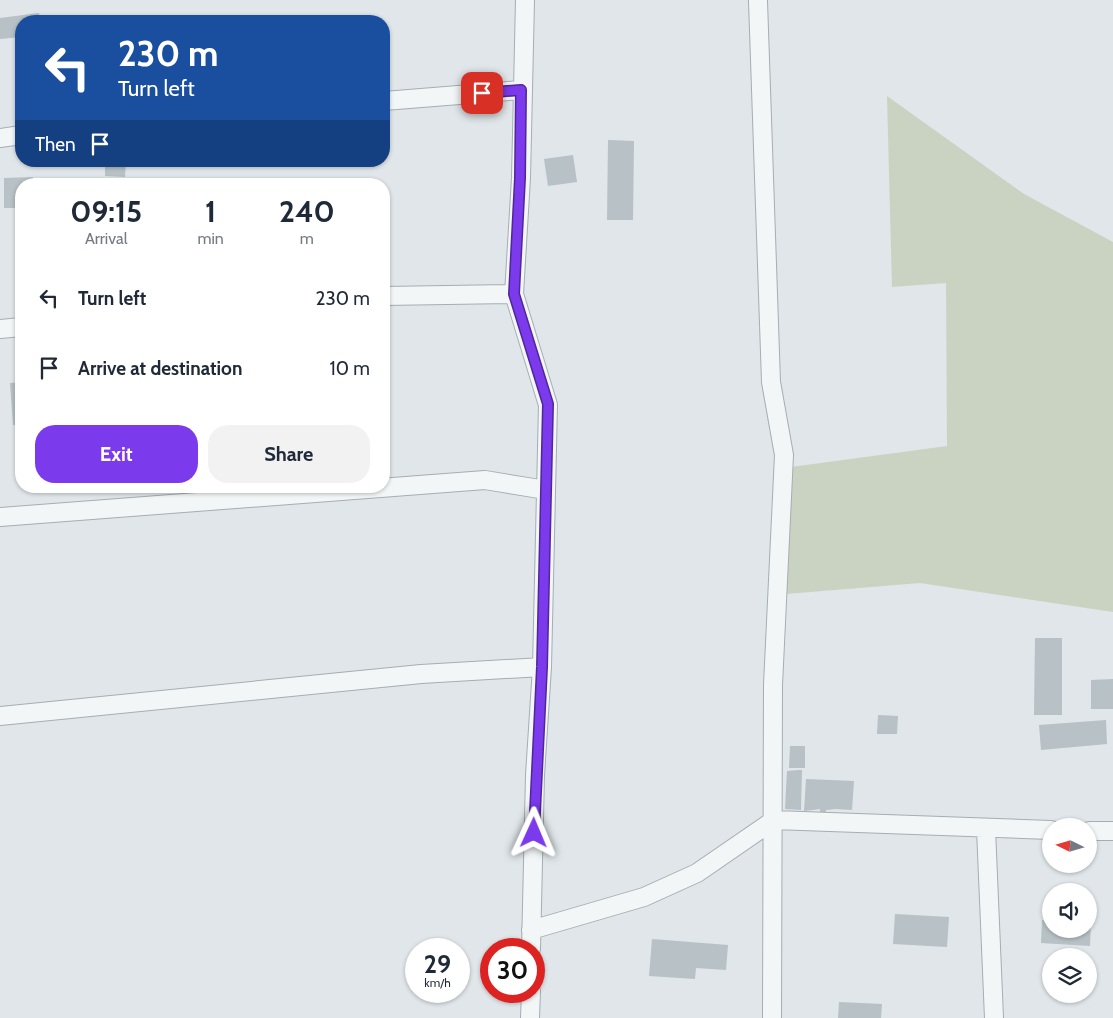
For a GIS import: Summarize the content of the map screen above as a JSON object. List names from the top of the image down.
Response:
{
  "north": "left",
  "page": {
    "turn": ["230 m", "Turn left"],
    "then": "Then",
    "eta": [
      "09:15",
      "Arrival",
      "1",
      "min",
      "240",
      "m"
    ],
    "list": [
      {
        "name": "Turn left",
        "value": "230 m"
      },
      {
        "name": "Arrive at destination",
        "value": "10 m"
      }
    ],
    "buttons": ["Exit", "Share"],
    "speed": "29 km/h",
    "limit": "30"
  }
}
